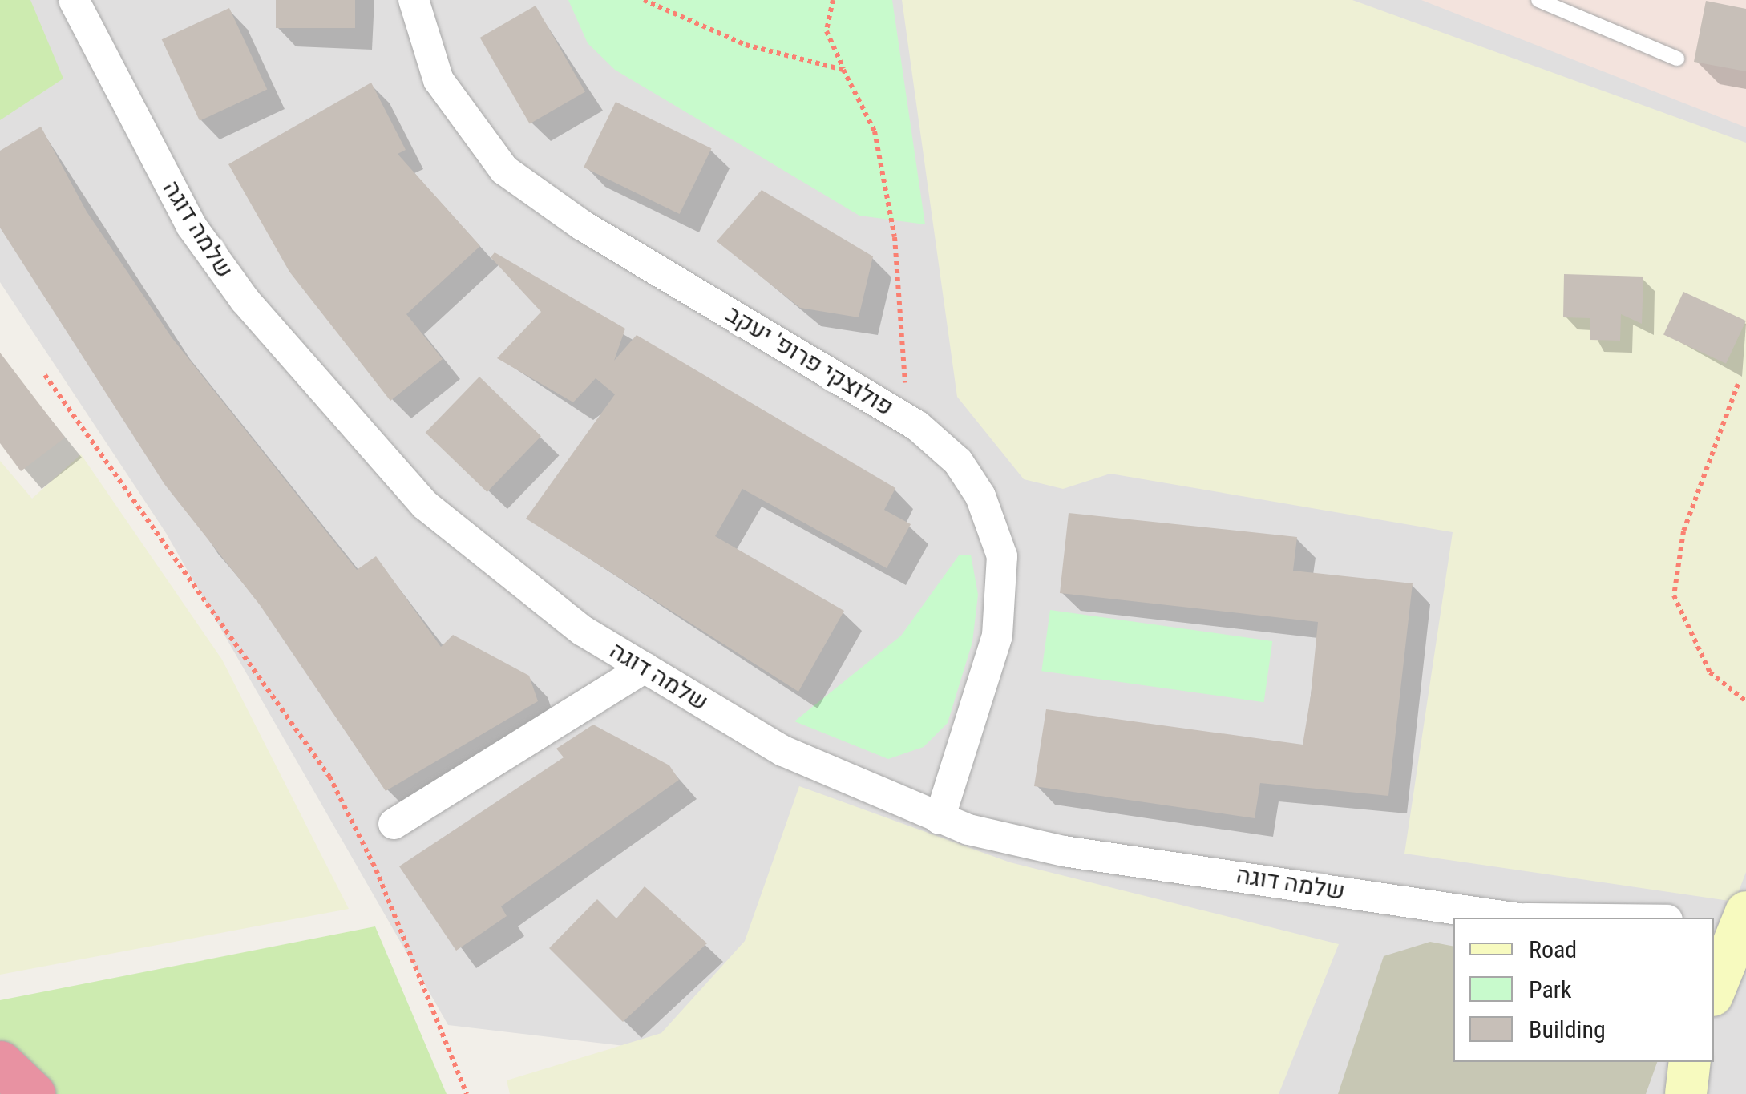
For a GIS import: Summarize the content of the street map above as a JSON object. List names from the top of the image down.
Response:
{
  "streets": {
    "street": ["שלמה דוגה", "פולוצקי פרופ' יעקב"]
  },
  "crossings": [
    ["שלמה דוגה", "פולוצקי פרופ' יעקב"]
  ],
  "legend": ["Road", "Park", "Building"]
}
